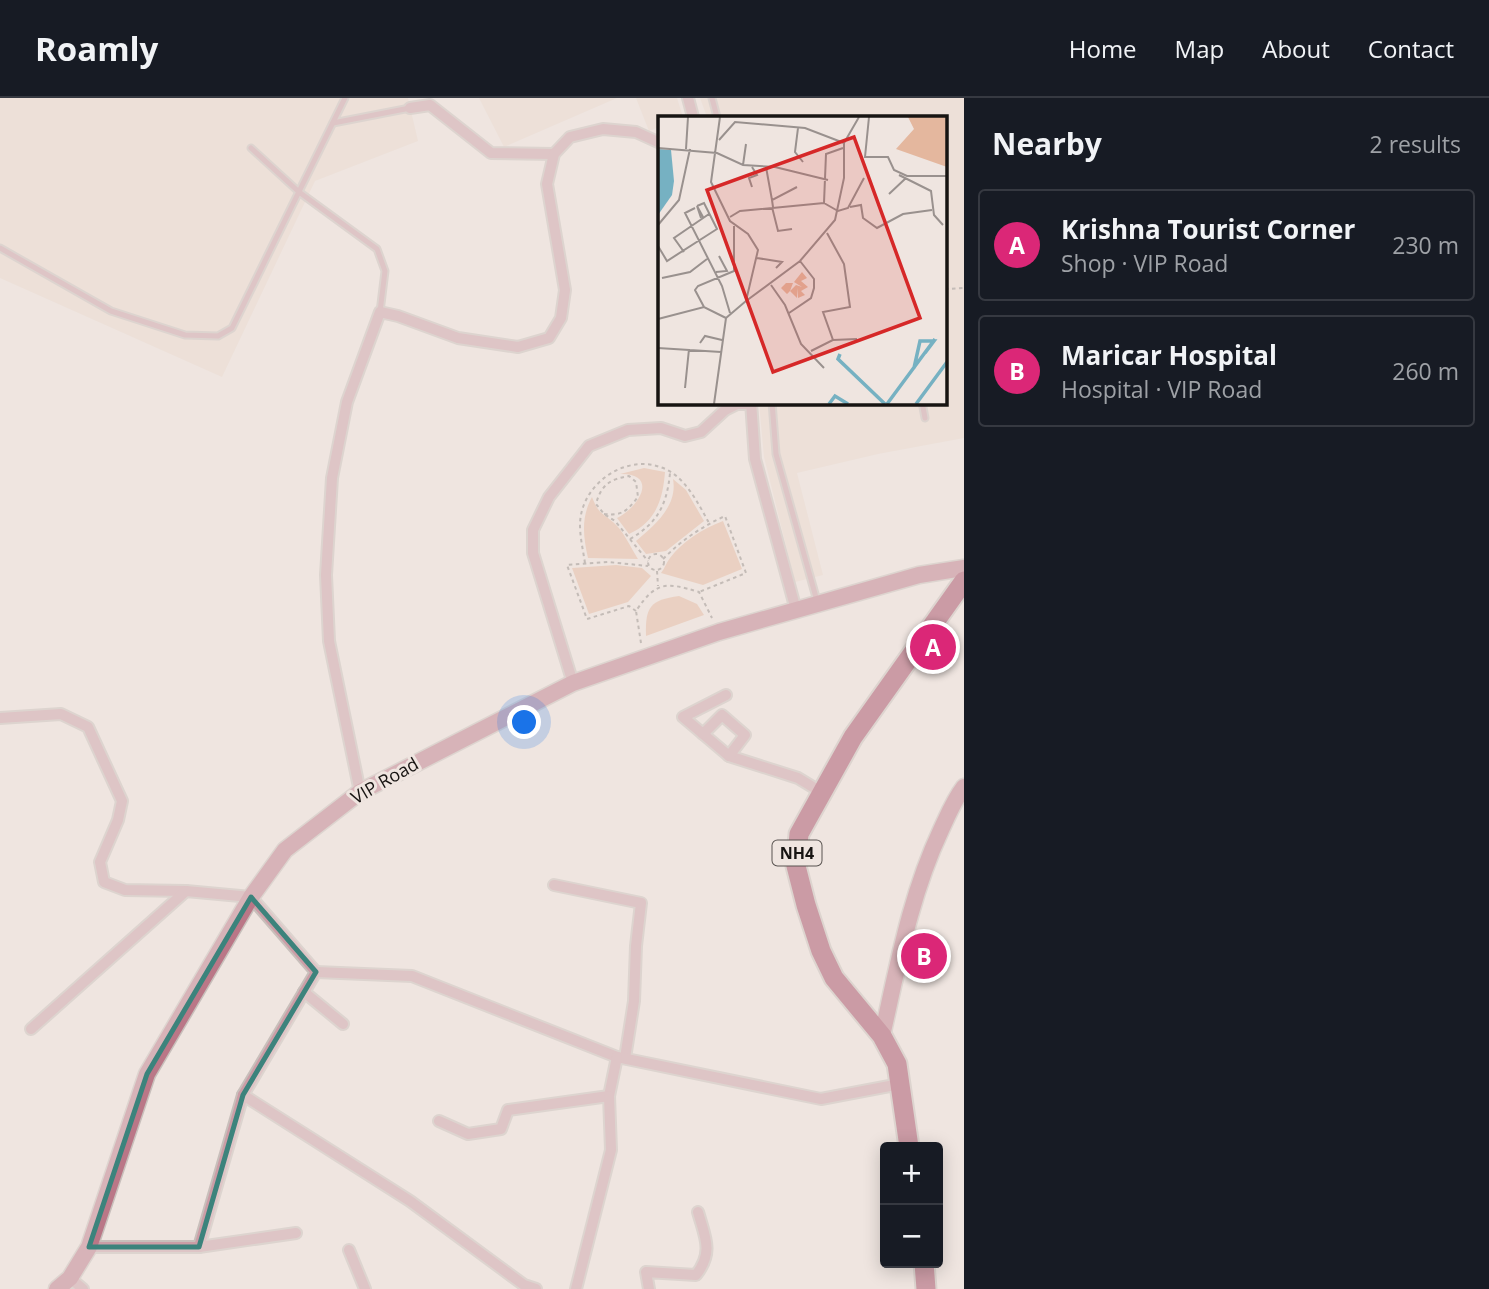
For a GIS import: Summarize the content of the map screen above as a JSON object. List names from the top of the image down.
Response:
{
  "streets": {
    "highway": ["NH4"],
    "main road": ["VIP Road"]
  },
  "page": {
    "header": "Roamly",
    "nav": [
      "Home",
      "Map",
      "About",
      "Contact"
    ],
    "heading": ["Nearby", "2 results"],
    "list": [
      {
        "mark": "A",
        "name": "Krishna Tourist Corner",
        "note": "Shop · VIP Road",
        "value": "230 m"
      },
      {
        "mark": "B",
        "name": "Maricar Hospital",
        "note": "Hospital · VIP Road",
        "value": "260 m"
      }
    ],
    "pins": ["A", "B"],
    "map_buttons": ["+", "−"]
  }
}
